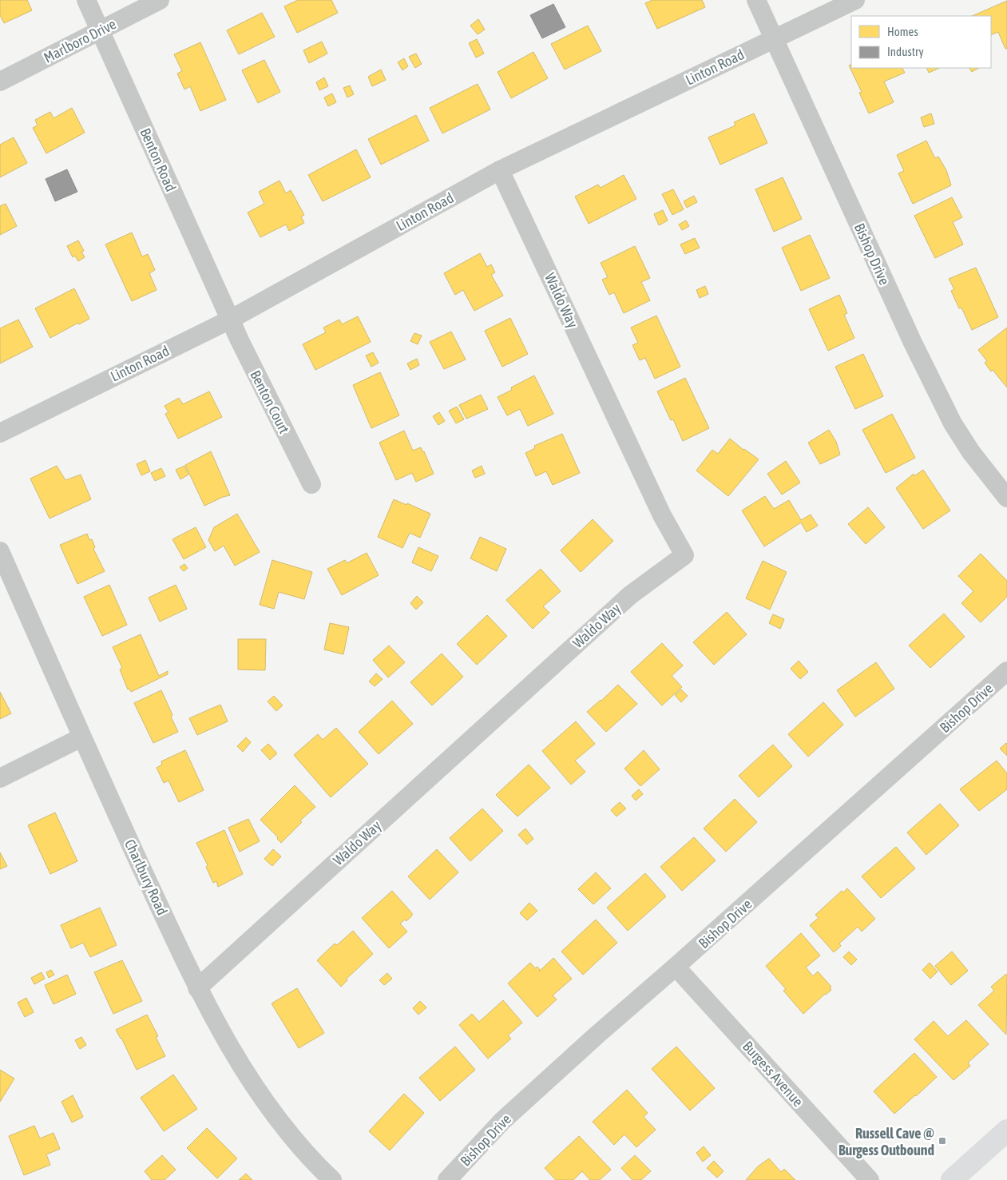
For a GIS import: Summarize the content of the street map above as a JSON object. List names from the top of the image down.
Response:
{
  "streets": {
    "street": [
      "Marlboro Drive",
      "Linton Road",
      "Benton Road",
      "Bishop Drive",
      "Waldo Way",
      "Benton Court",
      "Charlbury Road",
      "Burgess Avenue"
    ]
  },
  "crossings": [
    ["Marlboro Drive", "Benton Road"],
    ["Linton Road", "Benton Road"],
    ["Linton Road", "Bishop Drive"],
    ["Linton Road", "Waldo Way"],
    ["Linton Road", "Benton Court"],
    ["Benton Road", "Benton Court"],
    ["Bishop Drive", "Burgess Avenue"],
    ["Waldo Way", "Charlbury Road"]
  ],
  "places": {
    "transit": ["Russell Cave @ Burgess Outbound"]
  },
  "legend": ["Homes", "Industry"]
}
